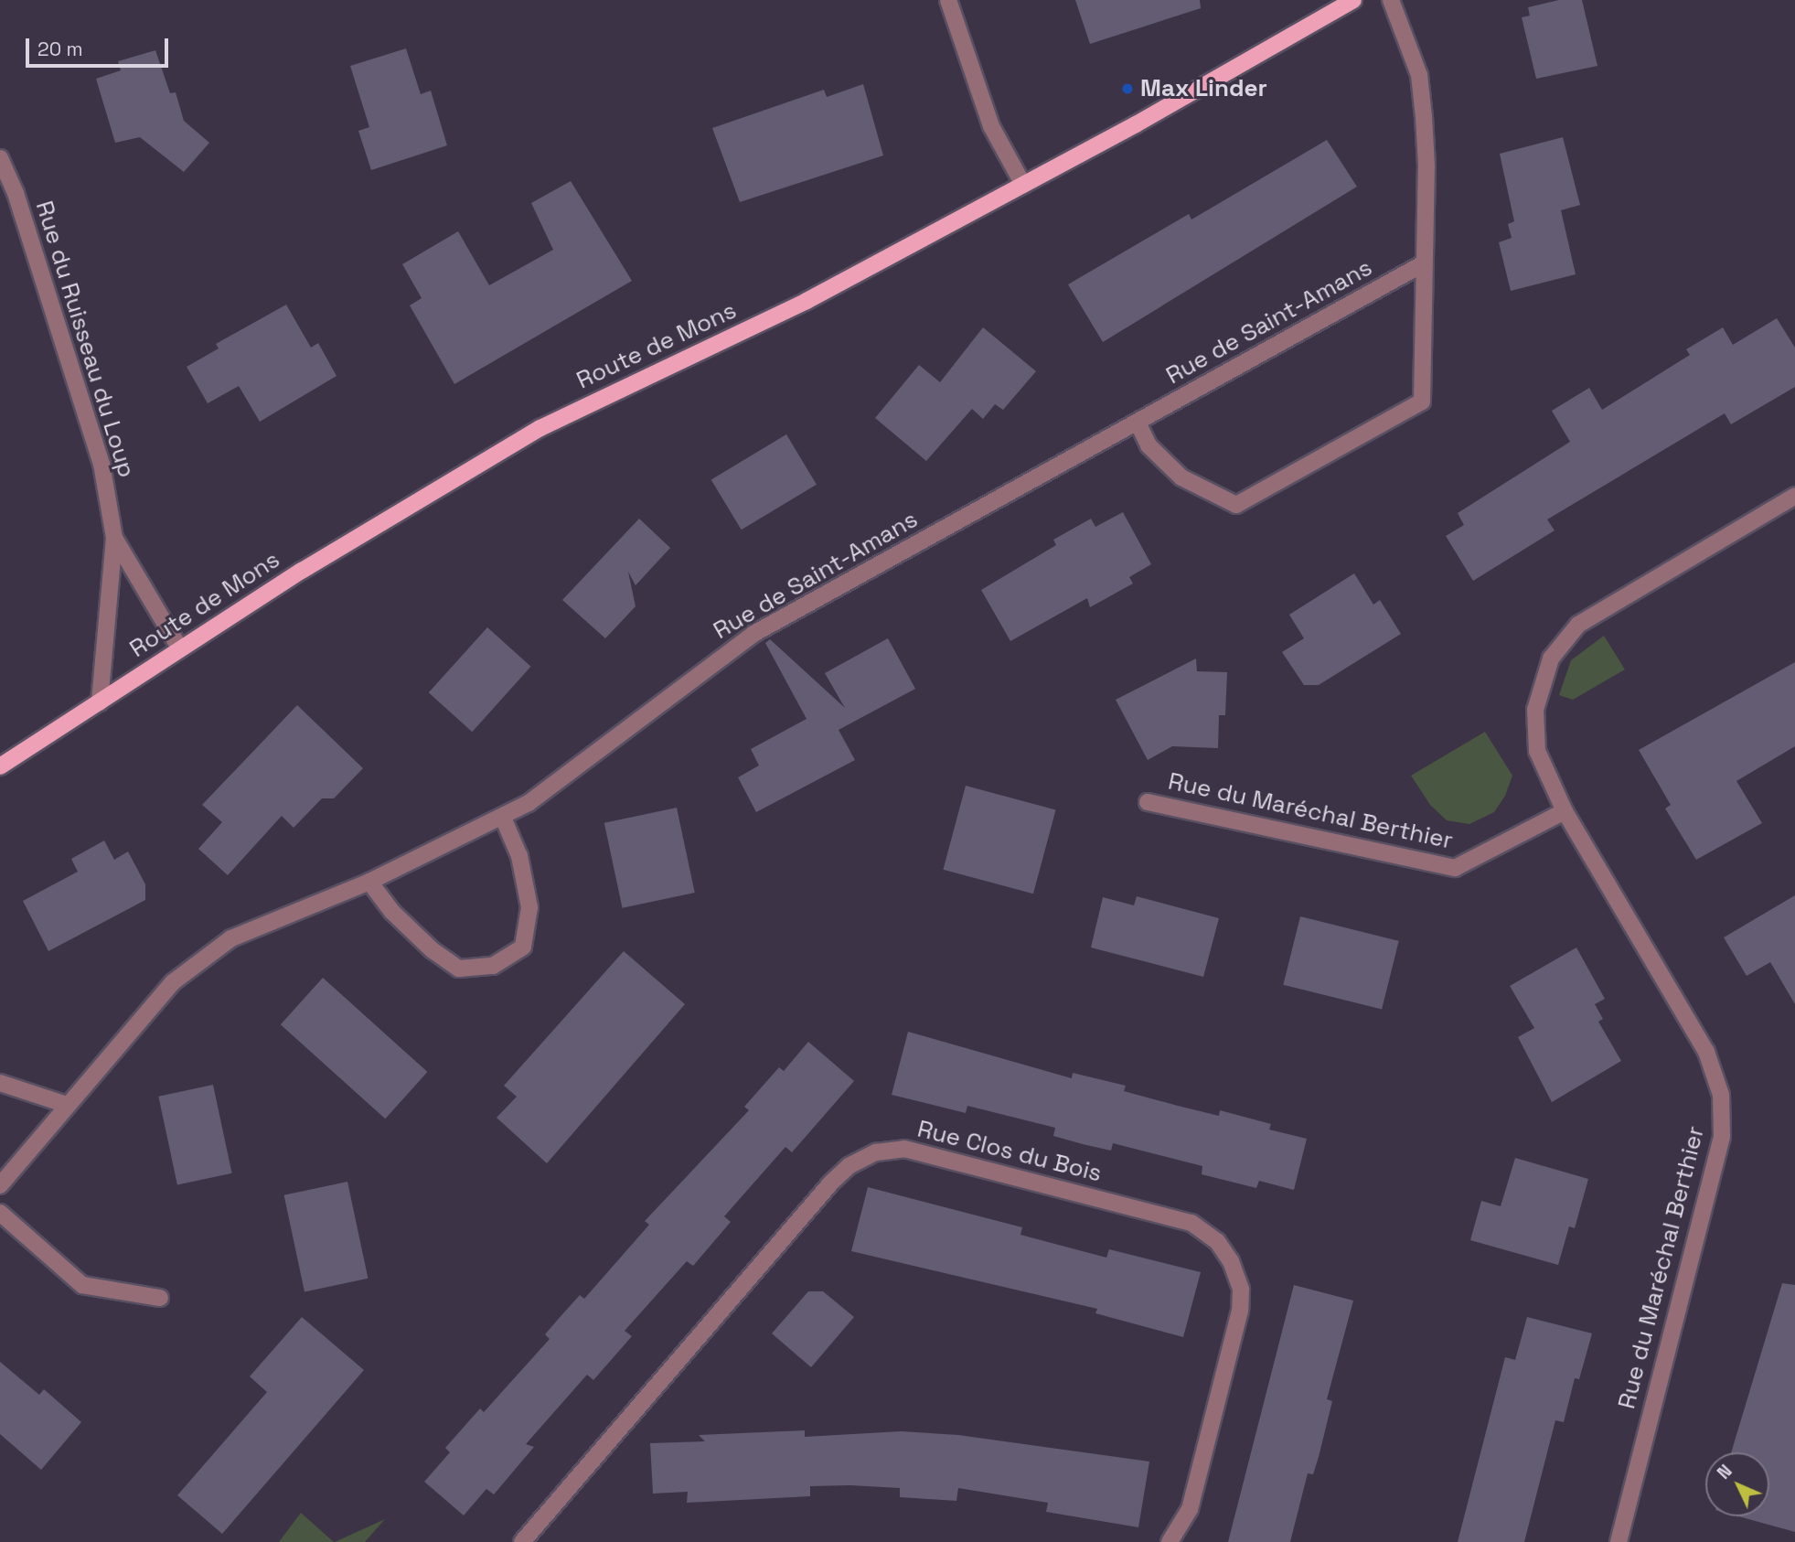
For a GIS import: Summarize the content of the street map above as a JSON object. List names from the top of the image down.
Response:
{
  "streets": {
    "main road": ["Route de Mons"],
    "street": [
      "Rue de Saint-Amans",
      "Rue du Ruisseau du Loup",
      "Rue du Maréchal Berthier",
      "Rue Clos du Bois"
    ]
  },
  "crossings": [
    ["Rue du Ruisseau du Loup", "Route de Mons"]
  ],
  "places": ["Max Linder"],
  "scale_bar": "20 m",
  "north": "top left"
}
